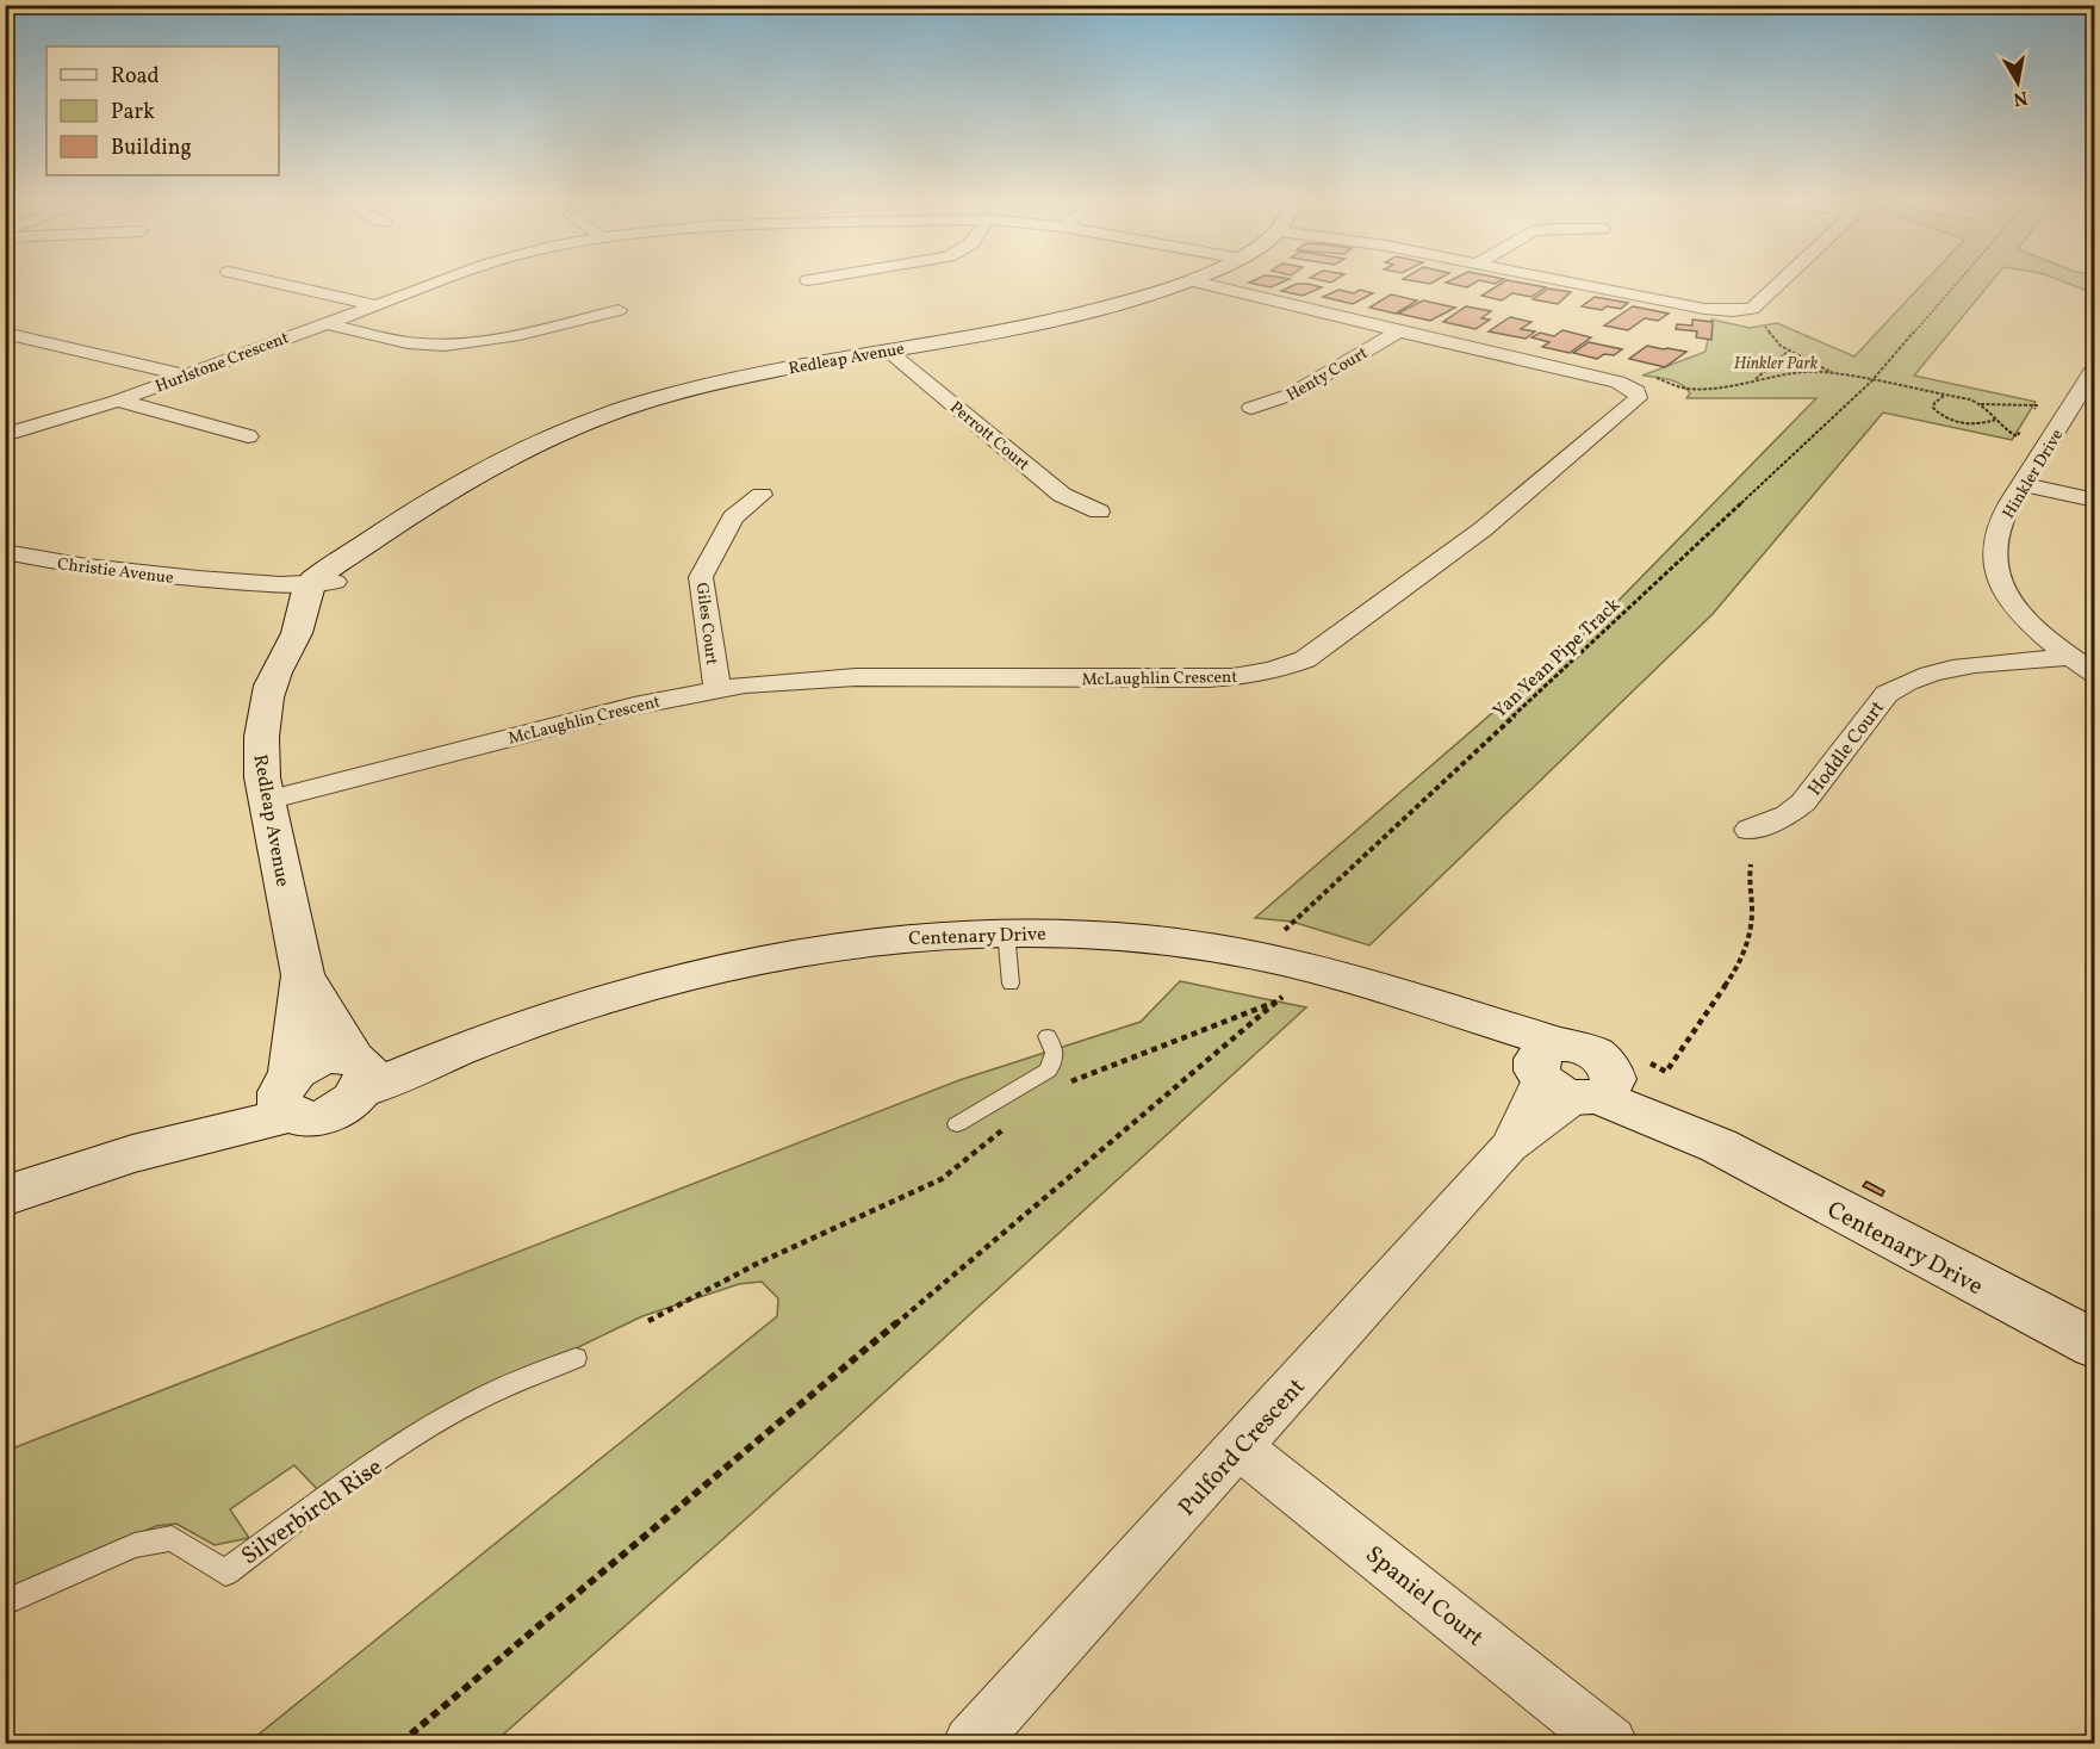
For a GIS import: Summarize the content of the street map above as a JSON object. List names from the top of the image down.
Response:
{
  "streets": {
    "street": [
      "Redleap Avenue",
      "Hurlstone Crescent",
      "Henty Court",
      "Perrott Court",
      "Hinkler Drive",
      "Christie Avenue",
      "Giles Court",
      "McLaughlin Crescent",
      "Hoddle Court",
      "Centenary Drive",
      "Pulford Crescent",
      "Spaniel Court"
    ],
    "lane": ["Silverbirch Rise"],
    "path": ["Yan Yean Pipe Track"]
  },
  "crossings": [
    ["Redleap Avenue", "Perrott Court"],
    ["Redleap Avenue", "Christie Avenue"],
    ["Redleap Avenue", "McLaughlin Crescent"],
    ["Redleap Avenue", "Centenary Drive"],
    ["Henty Court", "McLaughlin Crescent"],
    ["Hinkler Drive", "Hoddle Court"],
    ["Giles Court", "McLaughlin Crescent"],
    ["Centenary Drive", "Pulford Crescent"],
    ["Pulford Crescent", "Spaniel Court"]
  ],
  "parks": ["Hinkler Park"],
  "legend": ["Road", "Park", "Building"],
  "north": "bottom"
}
